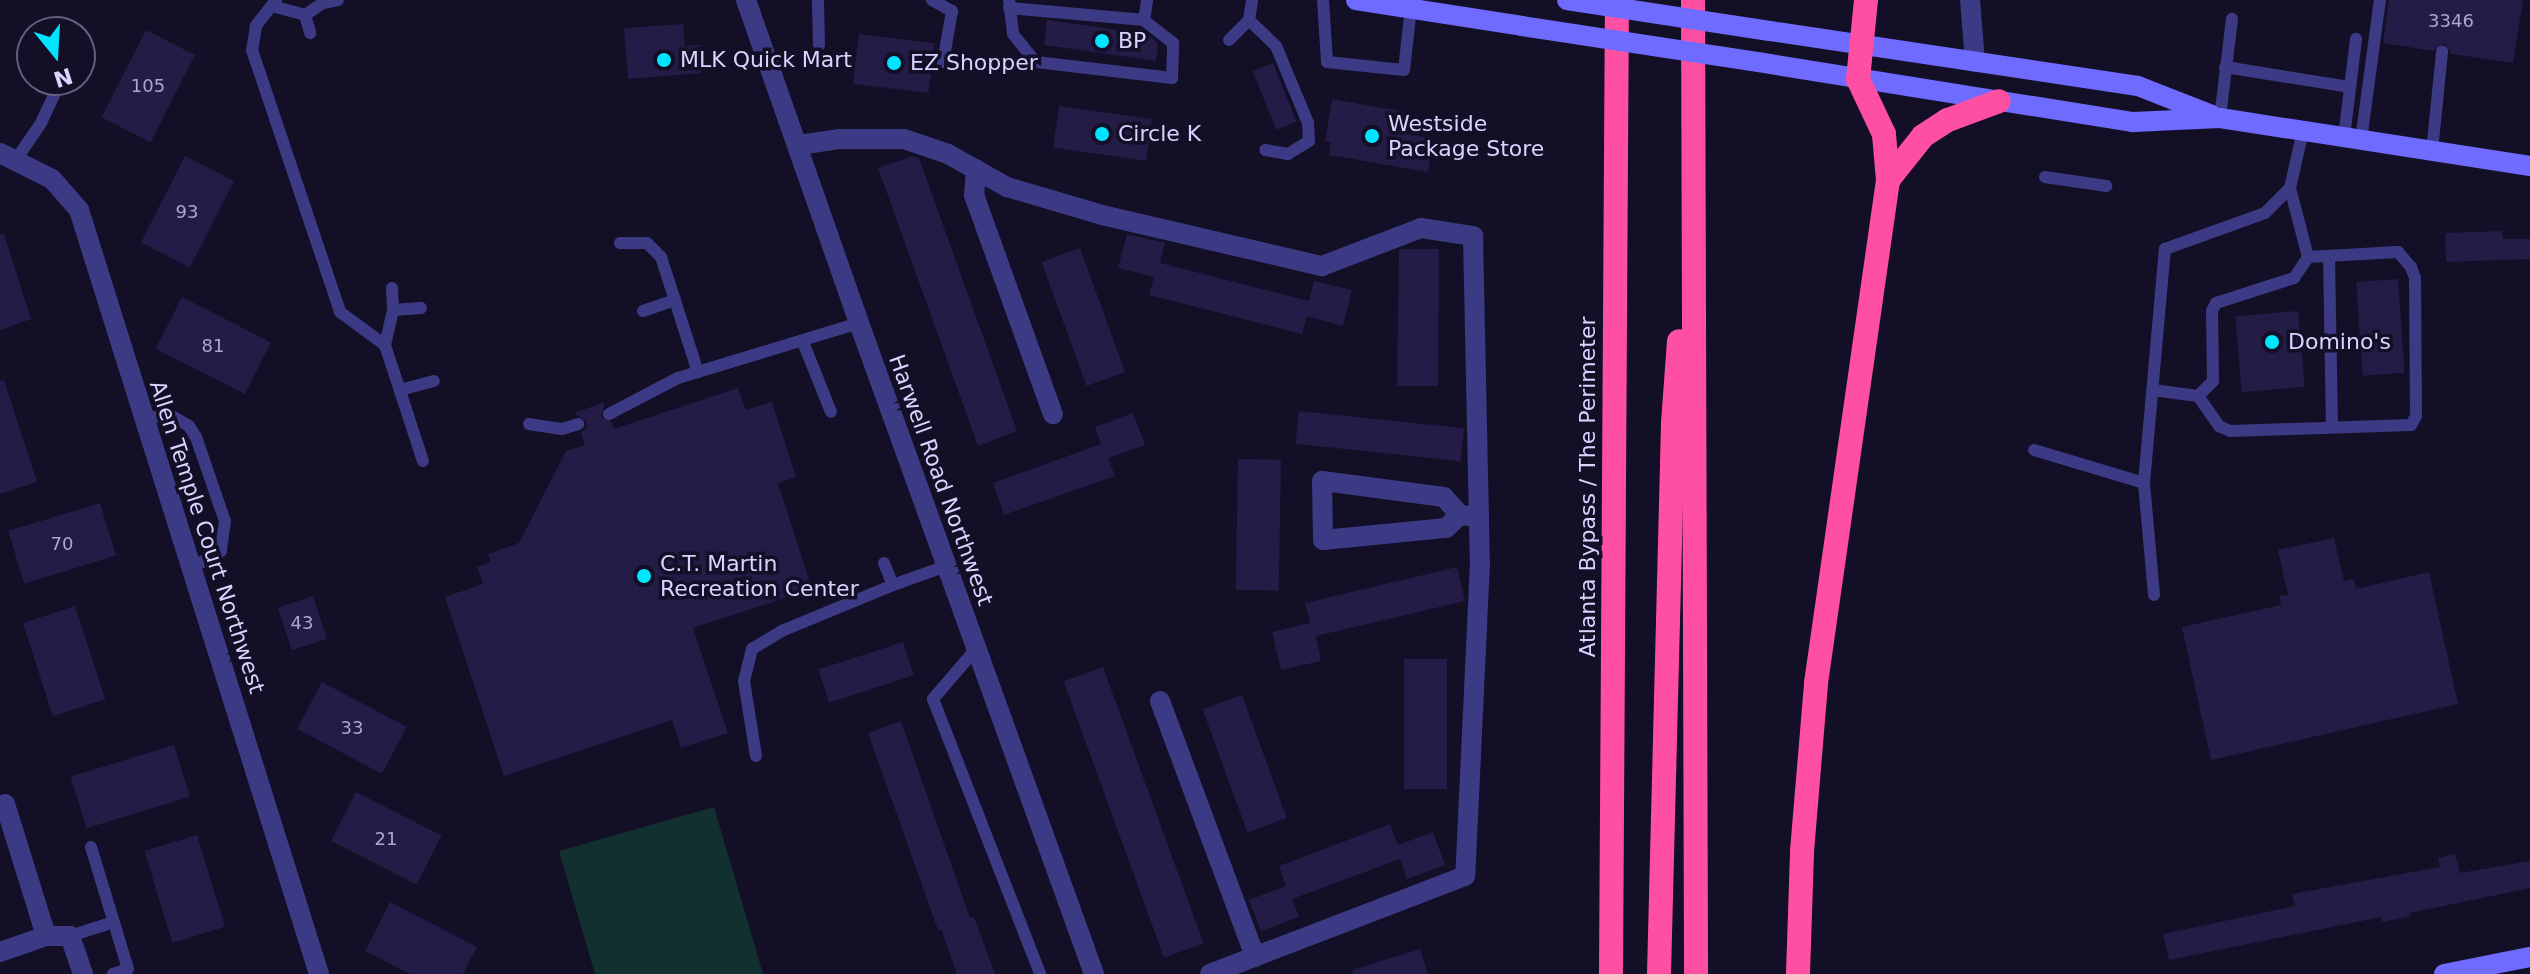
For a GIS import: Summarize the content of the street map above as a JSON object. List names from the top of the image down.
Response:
{
  "streets": {
    "highway": ["Atlanta Bypass / The Perimeter"],
    "street": ["Harwell Road Northwest", "Allen Temple Court Northwest"]
  },
  "places": [
    "BP",
    "MLK Quick Mart",
    "EZ Shopper",
    "Circle K",
    "Westside Package Store",
    "Domino's",
    "C.T. Martin Recreation Center"
  ],
  "house_numbers": [
    "3346",
    "105",
    "93",
    "81",
    "70",
    "43",
    "33",
    "21"
  ],
  "north": "bottom"
}
